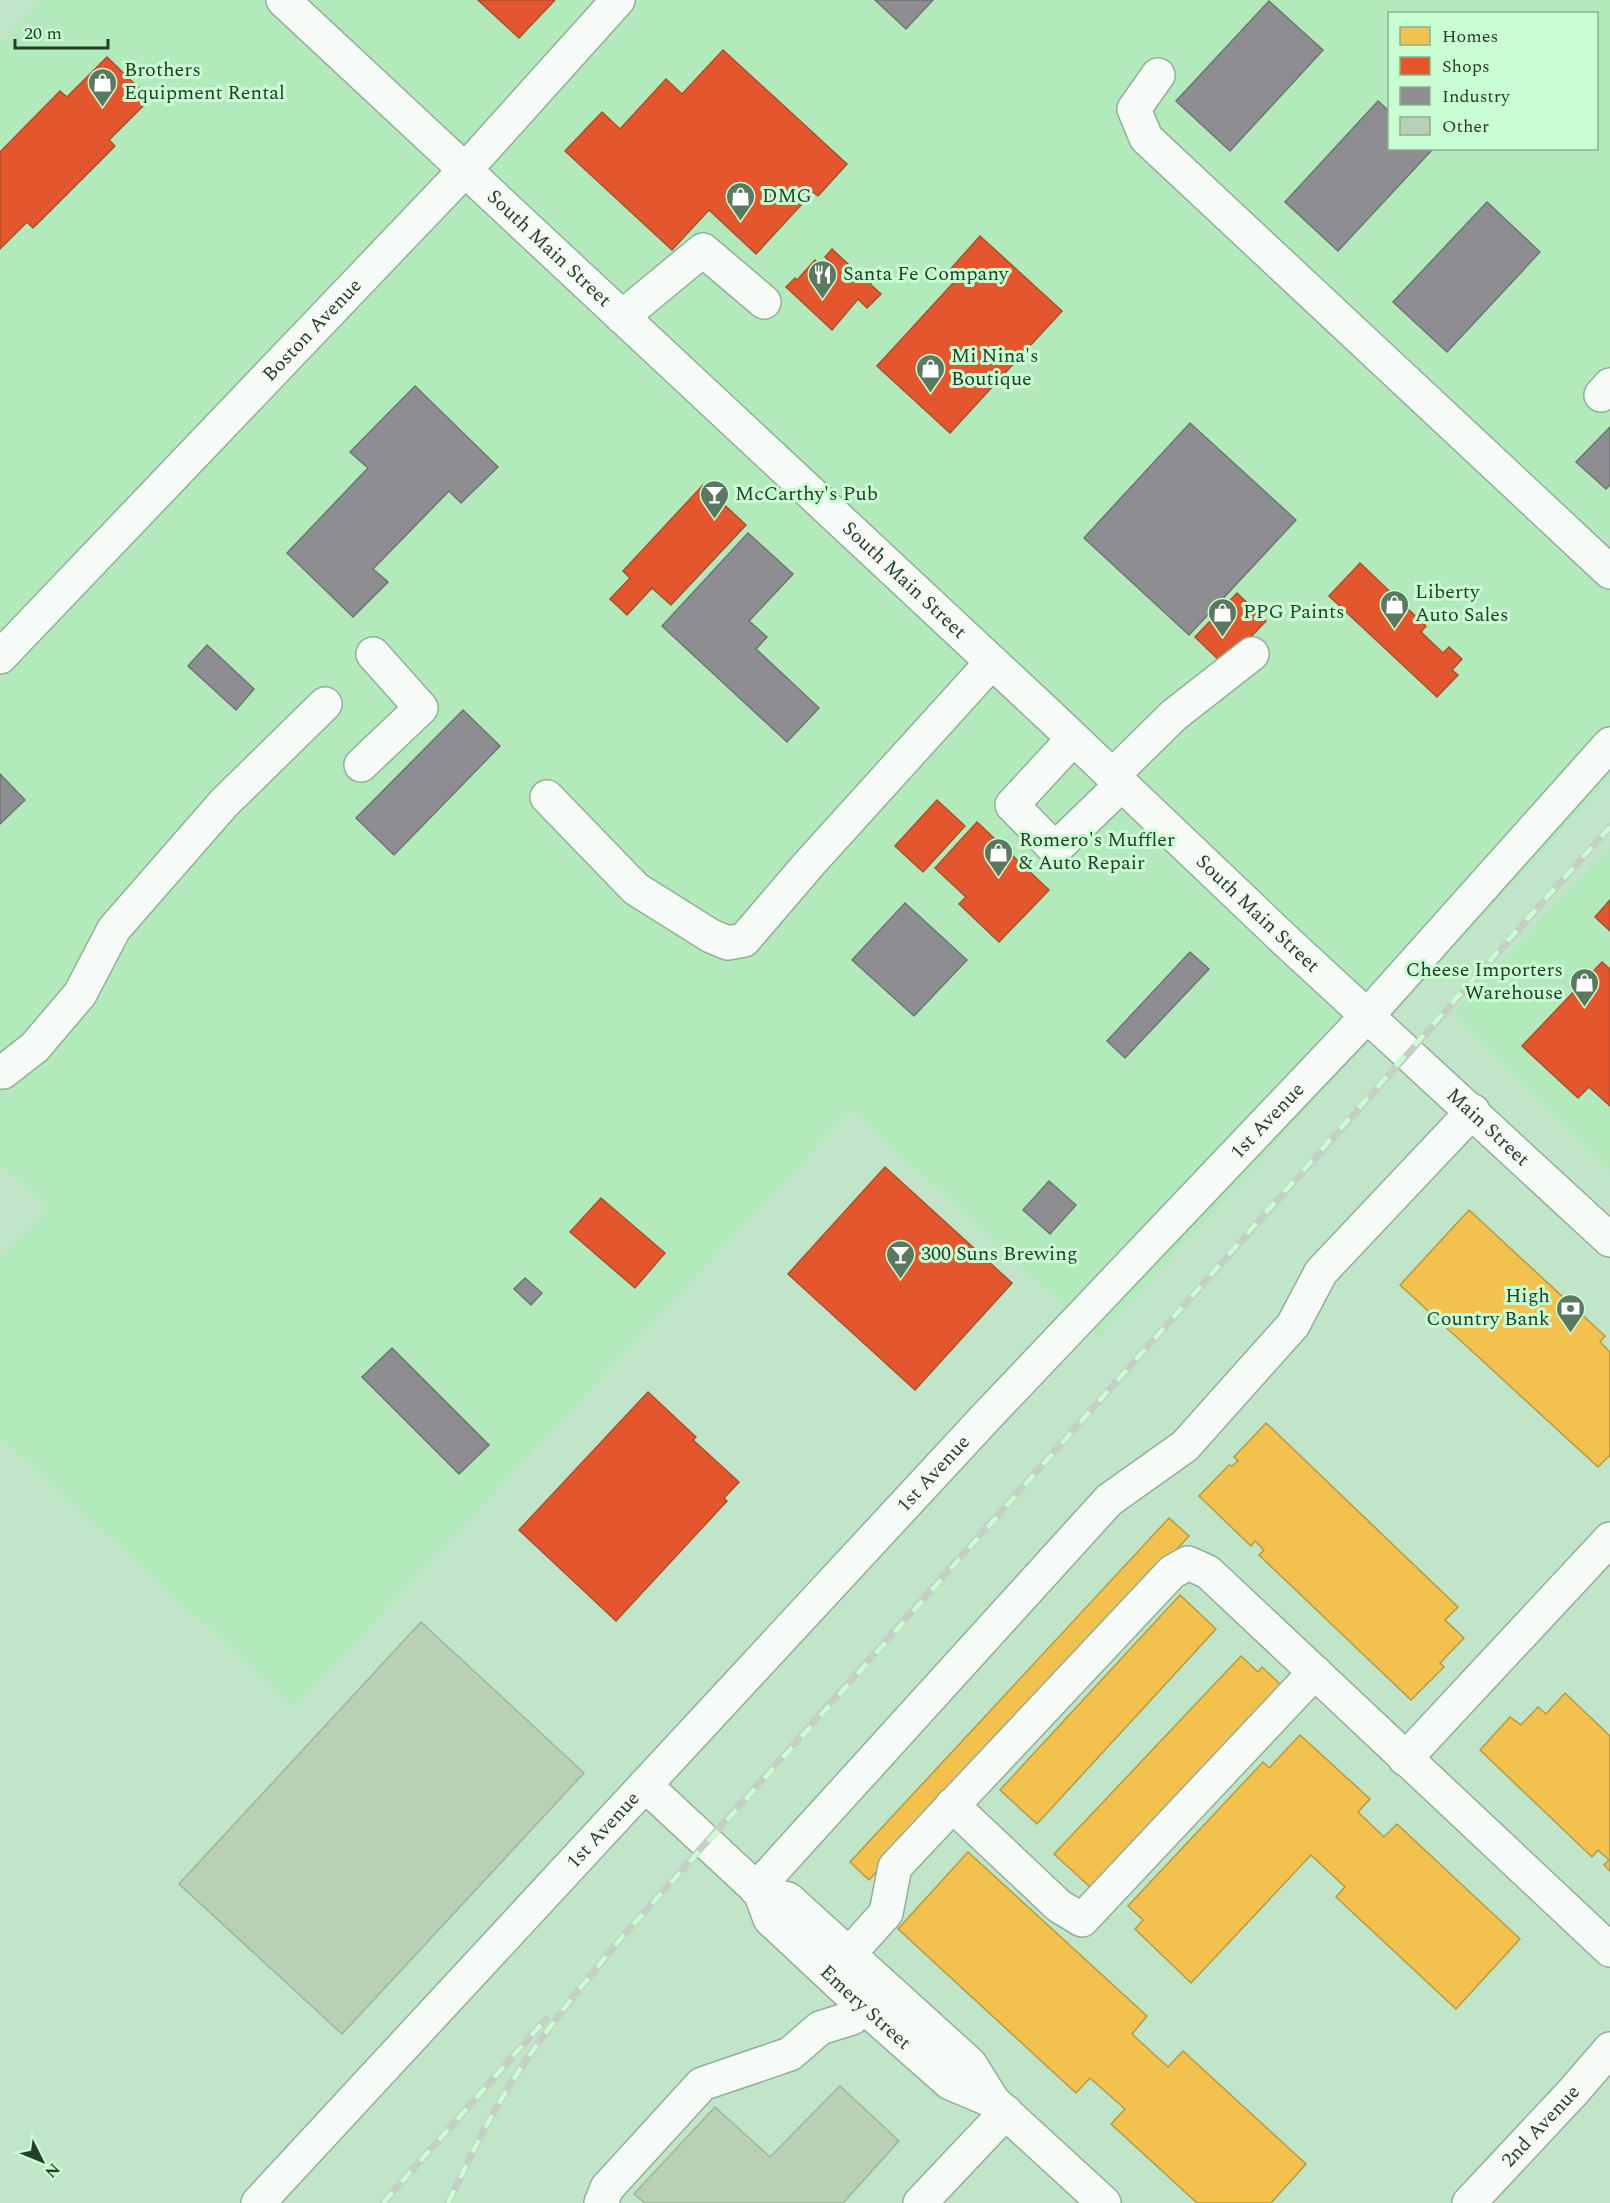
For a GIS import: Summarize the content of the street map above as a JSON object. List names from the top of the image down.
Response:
{
  "streets": {
    "main road": [
      "South Main Street",
      "Boston Avenue",
      "1st Avenue",
      "Main Street",
      "Emery Street",
      "2nd Avenue"
    ]
  },
  "crossings": [
    ["South Main Street", "Boston Avenue"],
    ["South Main Street", "1st Avenue"],
    ["South Main Street", "Main Street"],
    ["1st Avenue", "Main Street"],
    ["1st Avenue", "Emery Street"]
  ],
  "places": {
    "shop": [
      "Brothers Equipment Rental",
      "DMG",
      "Mi Nina's Boutique",
      "Liberty Auto Sales",
      "PPG Paints",
      "Romero's Muffler & Auto Repair",
      "Cheese Importers Warehouse"
    ],
    "restaurant": ["Santa Fe Company"],
    "bar": ["McCarthy's Pub", "300 Suns Brewing"],
    "bank": ["High Country Bank"]
  },
  "legend": [
    "Homes",
    "Shops",
    "Industry",
    "Other"
  ],
  "scale_bar": "20 m",
  "north": "bottom right"
}
